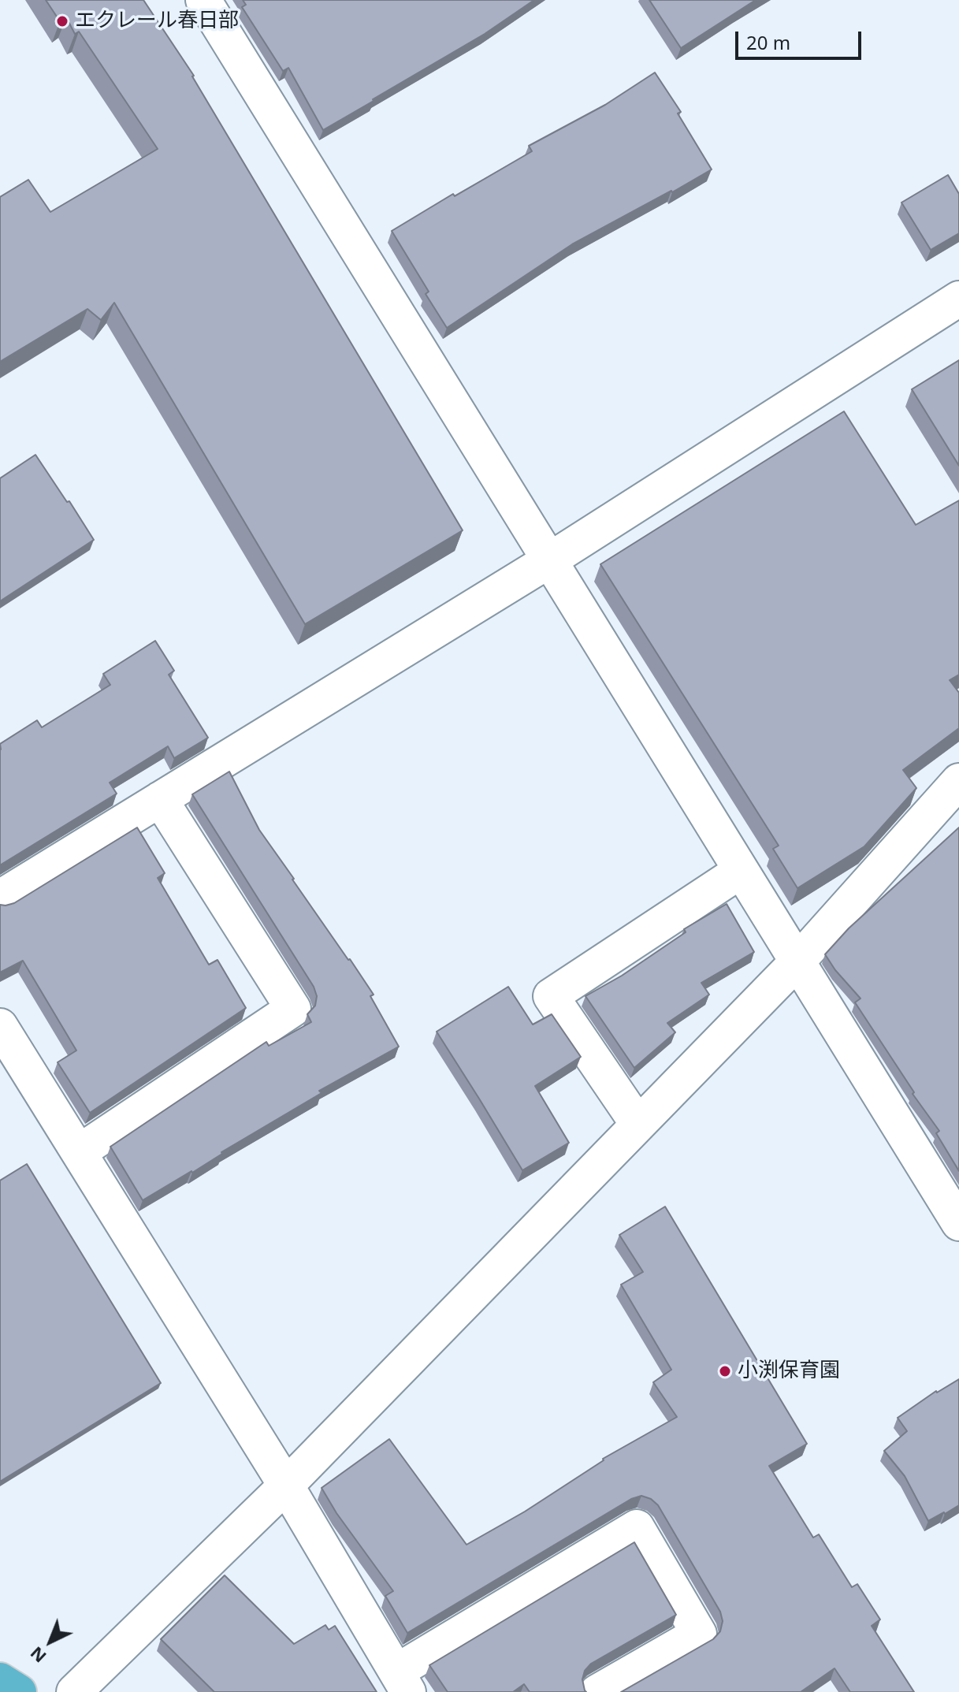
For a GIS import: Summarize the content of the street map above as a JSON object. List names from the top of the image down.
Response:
{
  "places": ["エクレール春日部", "小渕保育園"],
  "scale_bar": "20 m",
  "north": "bottom left"
}
